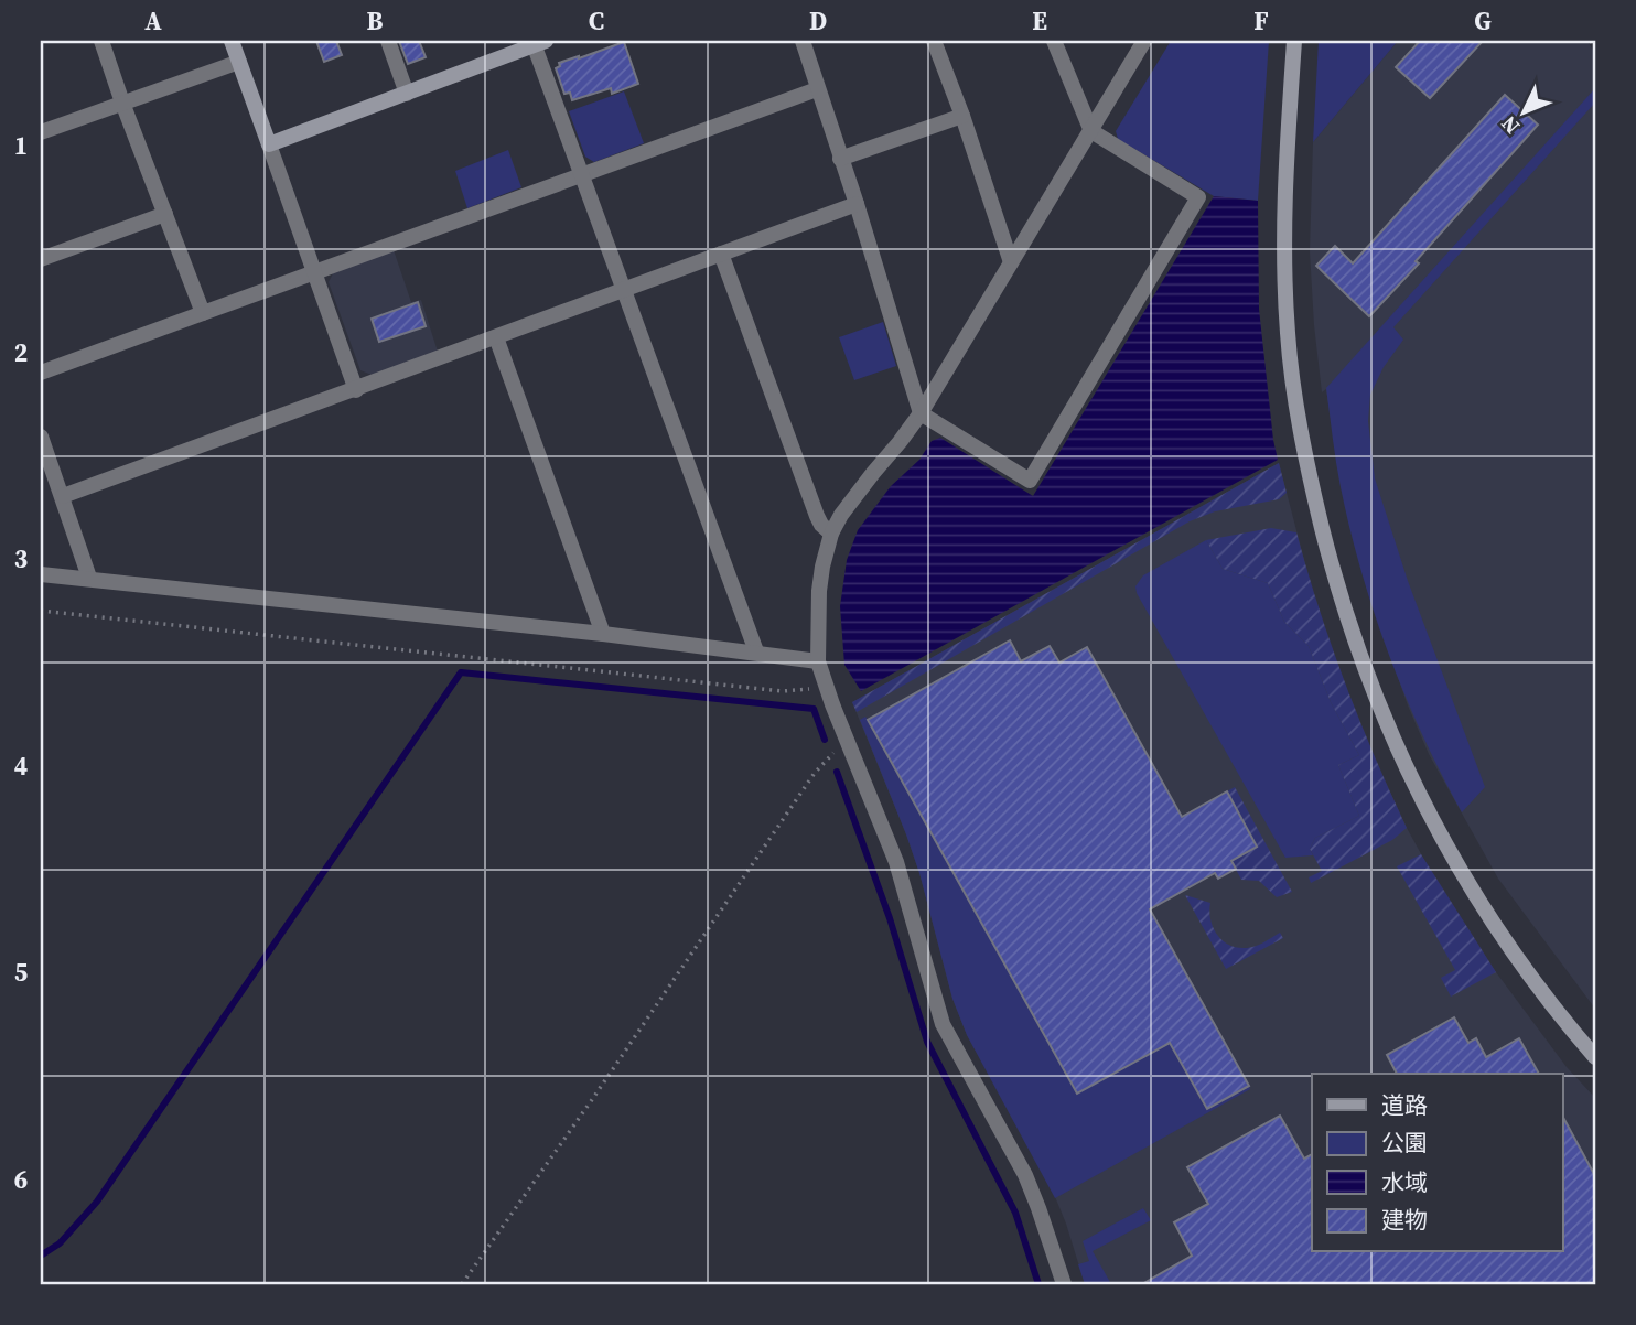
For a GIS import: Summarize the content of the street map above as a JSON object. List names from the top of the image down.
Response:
{
  "legend": [
    "道路",
    "公園",
    "水域",
    "建物"
  ],
  "north": "bottom left",
  "grid": {
    "columns": [
      "A",
      "B",
      "C",
      "D",
      "E",
      "F",
      "G"
    ],
    "rows": [
      "1",
      "2",
      "3",
      "4",
      "5",
      "6"
    ]
  }
}
